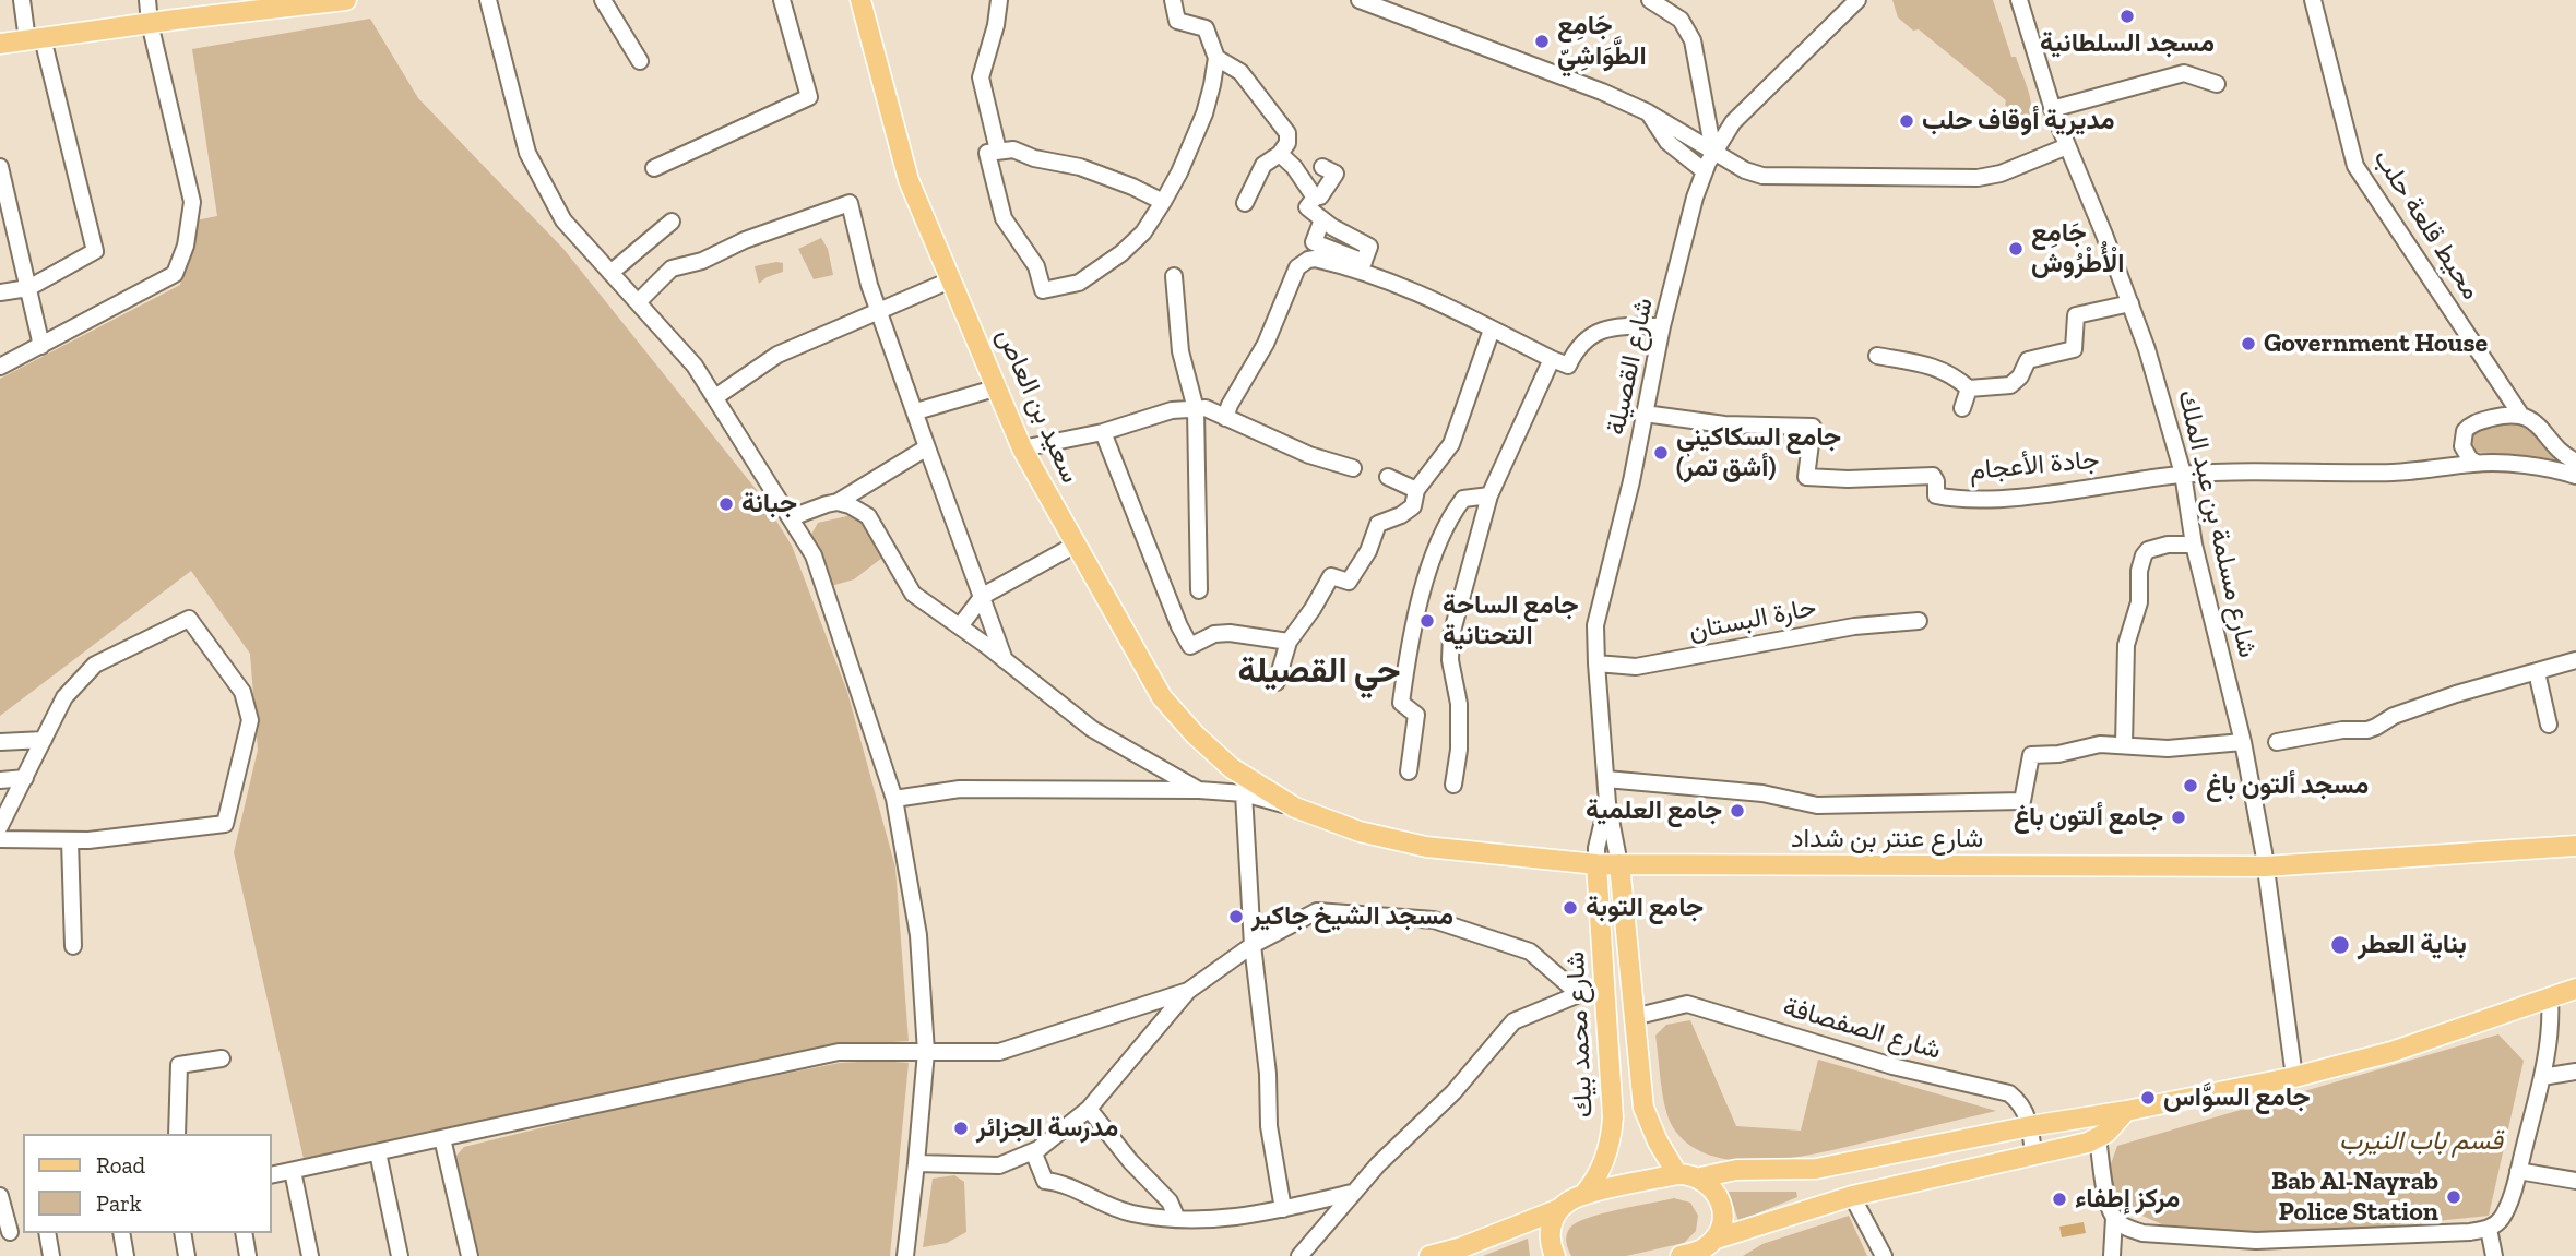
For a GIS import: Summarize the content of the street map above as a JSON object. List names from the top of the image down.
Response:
{
  "streets": {
    "main road": ["سعيد بن العاص", "شارع عنتر بن شداد", "شارع محمد بيك"],
    "street": [
      "محيط قلعة حلب",
      "شارع القصيلة",
      "جادة الأعجام",
      "شارع مسلمة بن عبد الملك",
      "حارة البستان",
      "شارع الصفصافة"
    ]
  },
  "crossings": [
    ["شارع القصيلة", "جادة الأعجام"],
    ["شارع القصيلة", "حارة البستان"],
    ["شارع القصيلة", "شارع عنتر بن شداد"],
    ["شارع القصيلة", "شارع محمد بيك"],
    ["سعيد بن العاص", "شارع عنتر بن شداد"],
    ["جادة الأعجام", "شارع مسلمة بن عبد الملك"],
    ["شارع مسلمة بن عبد الملك", "شارع عنتر بن شداد"],
    ["شارع عنتر بن شداد", "شارع محمد بيك"],
    ["شارع الصفصافة", "شارع محمد بيك"]
  ],
  "districts": ["حي القصيلة"],
  "parks": ["قسم باب النيرب"],
  "places": [
    "مسجد السلطانية",
    "جَامِع الطَّوَاشِيّ",
    "مديرية أوقاف حلب",
    "جَامِع الْأُطْرُوش",
    "Government House",
    "جامع السكاكيني (أشق تمر)",
    "جبانة",
    "جامع الساحة التحتانية",
    "مسجد ألتون باغ",
    "جامع العلمية",
    "جامع ألتون باغ",
    "جامع التوبة",
    "مسجد الشيخ جاكير",
    "بناية العطر",
    "جامع السوَّاس",
    "مدرسة الجزائر",
    "Bab Al-Nayrab Police Station",
    "مركز إطفاء"
  ],
  "legend": ["Road", "Park"]
}
